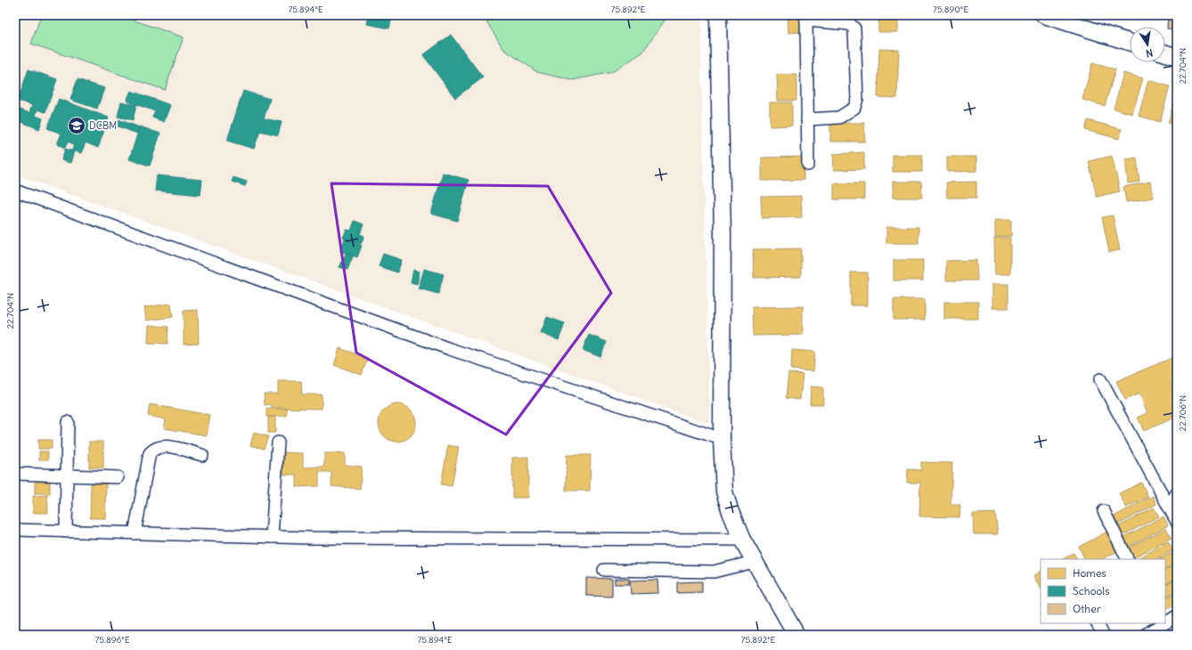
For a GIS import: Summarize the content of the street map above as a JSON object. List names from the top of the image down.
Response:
{
  "places": {
    "school or university": ["DCBM"]
  },
  "legend": ["Homes", "Schools", "Other"],
  "north": "bottom",
  "coordinates": [
    "75.894°E",
    "75.892°E",
    "75.890°E",
    "22.704°N",
    "22.706°N",
    "75.896°E"
  ]
}
